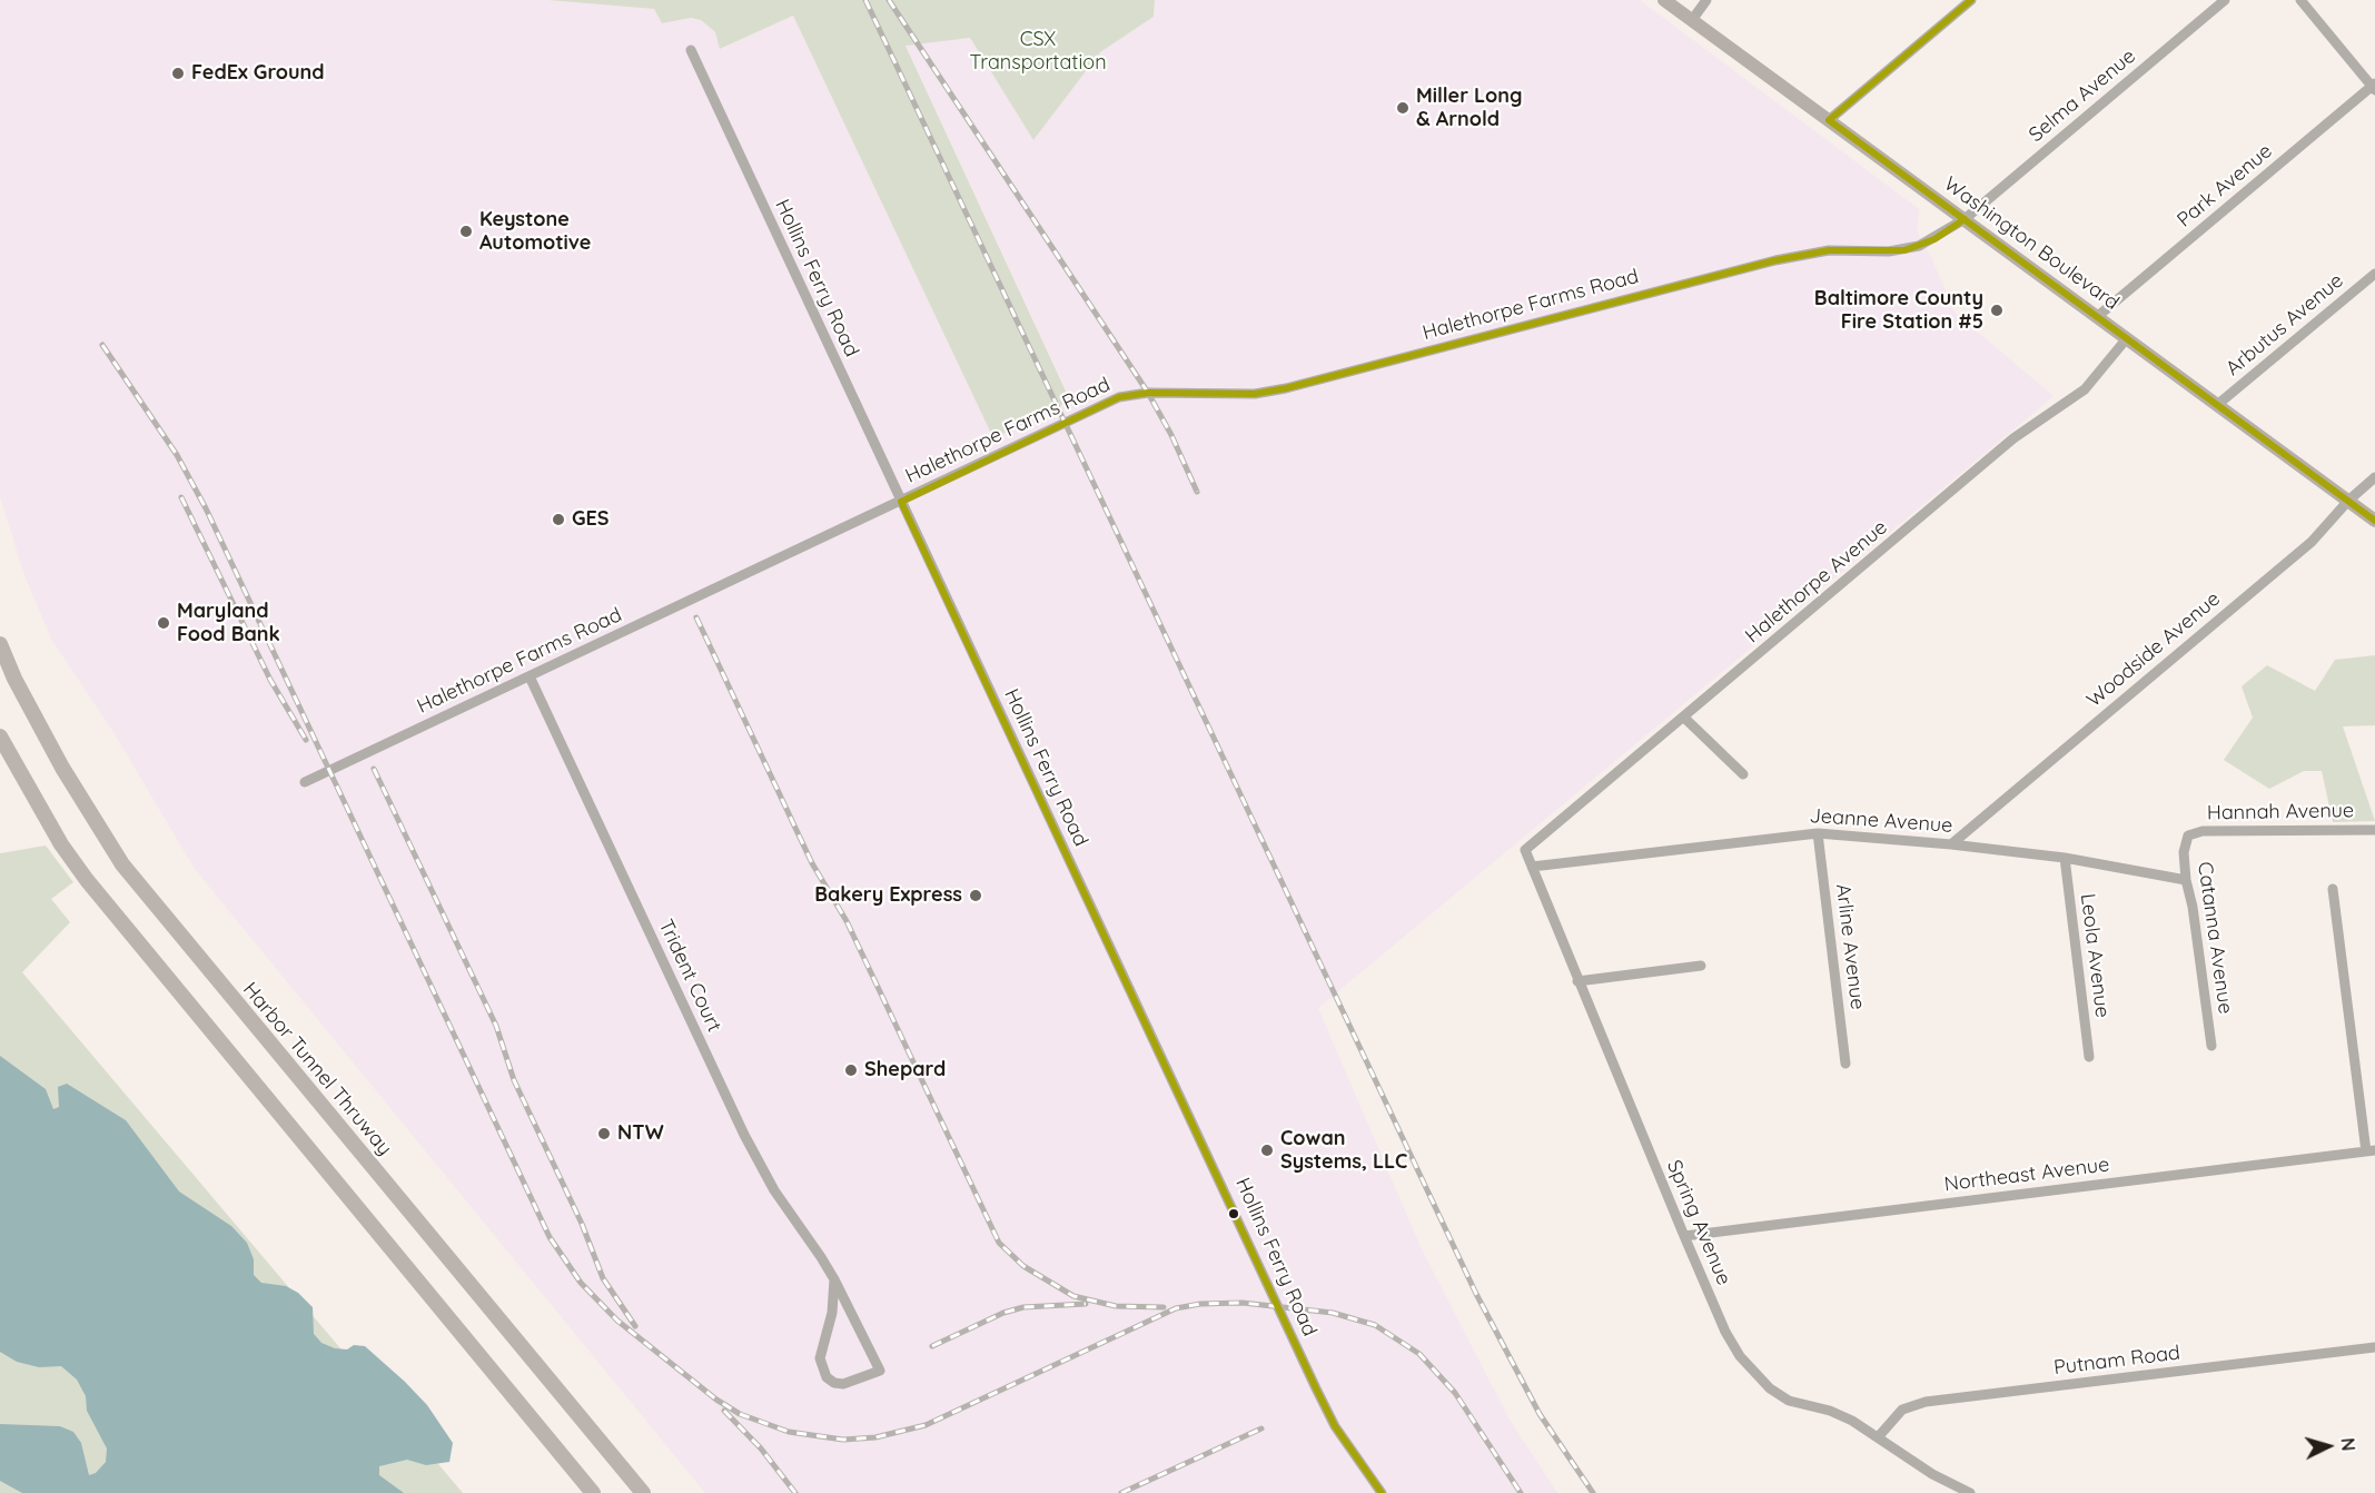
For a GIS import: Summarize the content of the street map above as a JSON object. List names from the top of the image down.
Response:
{
  "streets": {
    "highway": ["Harbor Tunnel Thruway"],
    "main road": ["Washington Boulevard"],
    "street": [
      "Selma Avenue",
      "Park Avenue",
      "Hollins Ferry Road",
      "Halethorpe Farms Road",
      "Arbutus Avenue",
      "Halethorpe Avenue",
      "Woodside Avenue",
      "Hannah Avenue",
      "Jeanne Avenue",
      "Catanna Avenue",
      "Arline Avenue",
      "Leola Avenue",
      "Trident Court",
      "Northeast Avenue",
      "Spring Avenue",
      "Putnam Road"
    ]
  },
  "crossings": [
    ["Selma Avenue", "Washington Boulevard"],
    ["Selma Avenue", "Halethorpe Farms Road"],
    ["Park Avenue", "Washington Boulevard"],
    ["Washington Boulevard", "Halethorpe Farms Road"],
    ["Washington Boulevard", "Arbutus Avenue"],
    ["Washington Boulevard", "Halethorpe Avenue"],
    ["Washington Boulevard", "Woodside Avenue"],
    ["Hollins Ferry Road", "Halethorpe Farms Road"],
    ["Halethorpe Farms Road", "Trident Court"],
    ["Halethorpe Avenue", "Spring Avenue"],
    ["Woodside Avenue", "Jeanne Avenue"],
    ["Hannah Avenue", "Catanna Avenue"],
    ["Jeanne Avenue", "Catanna Avenue"],
    ["Jeanne Avenue", "Arline Avenue"],
    ["Jeanne Avenue", "Leola Avenue"],
    ["Jeanne Avenue", "Spring Avenue"],
    ["Northeast Avenue", "Spring Avenue"],
    ["Spring Avenue", "Putnam Road"]
  ],
  "parks": ["CSX Transportation"],
  "places": [
    "FedEx Ground",
    "Miller Long & Arnold",
    "Keystone Automotive",
    "Baltimore County Fire Station #5",
    "GES",
    "Maryland Food Bank",
    "Bakery Express",
    "Shepard",
    "NTW",
    "Cowan Systems, LLC"
  ],
  "north": "right"
}
